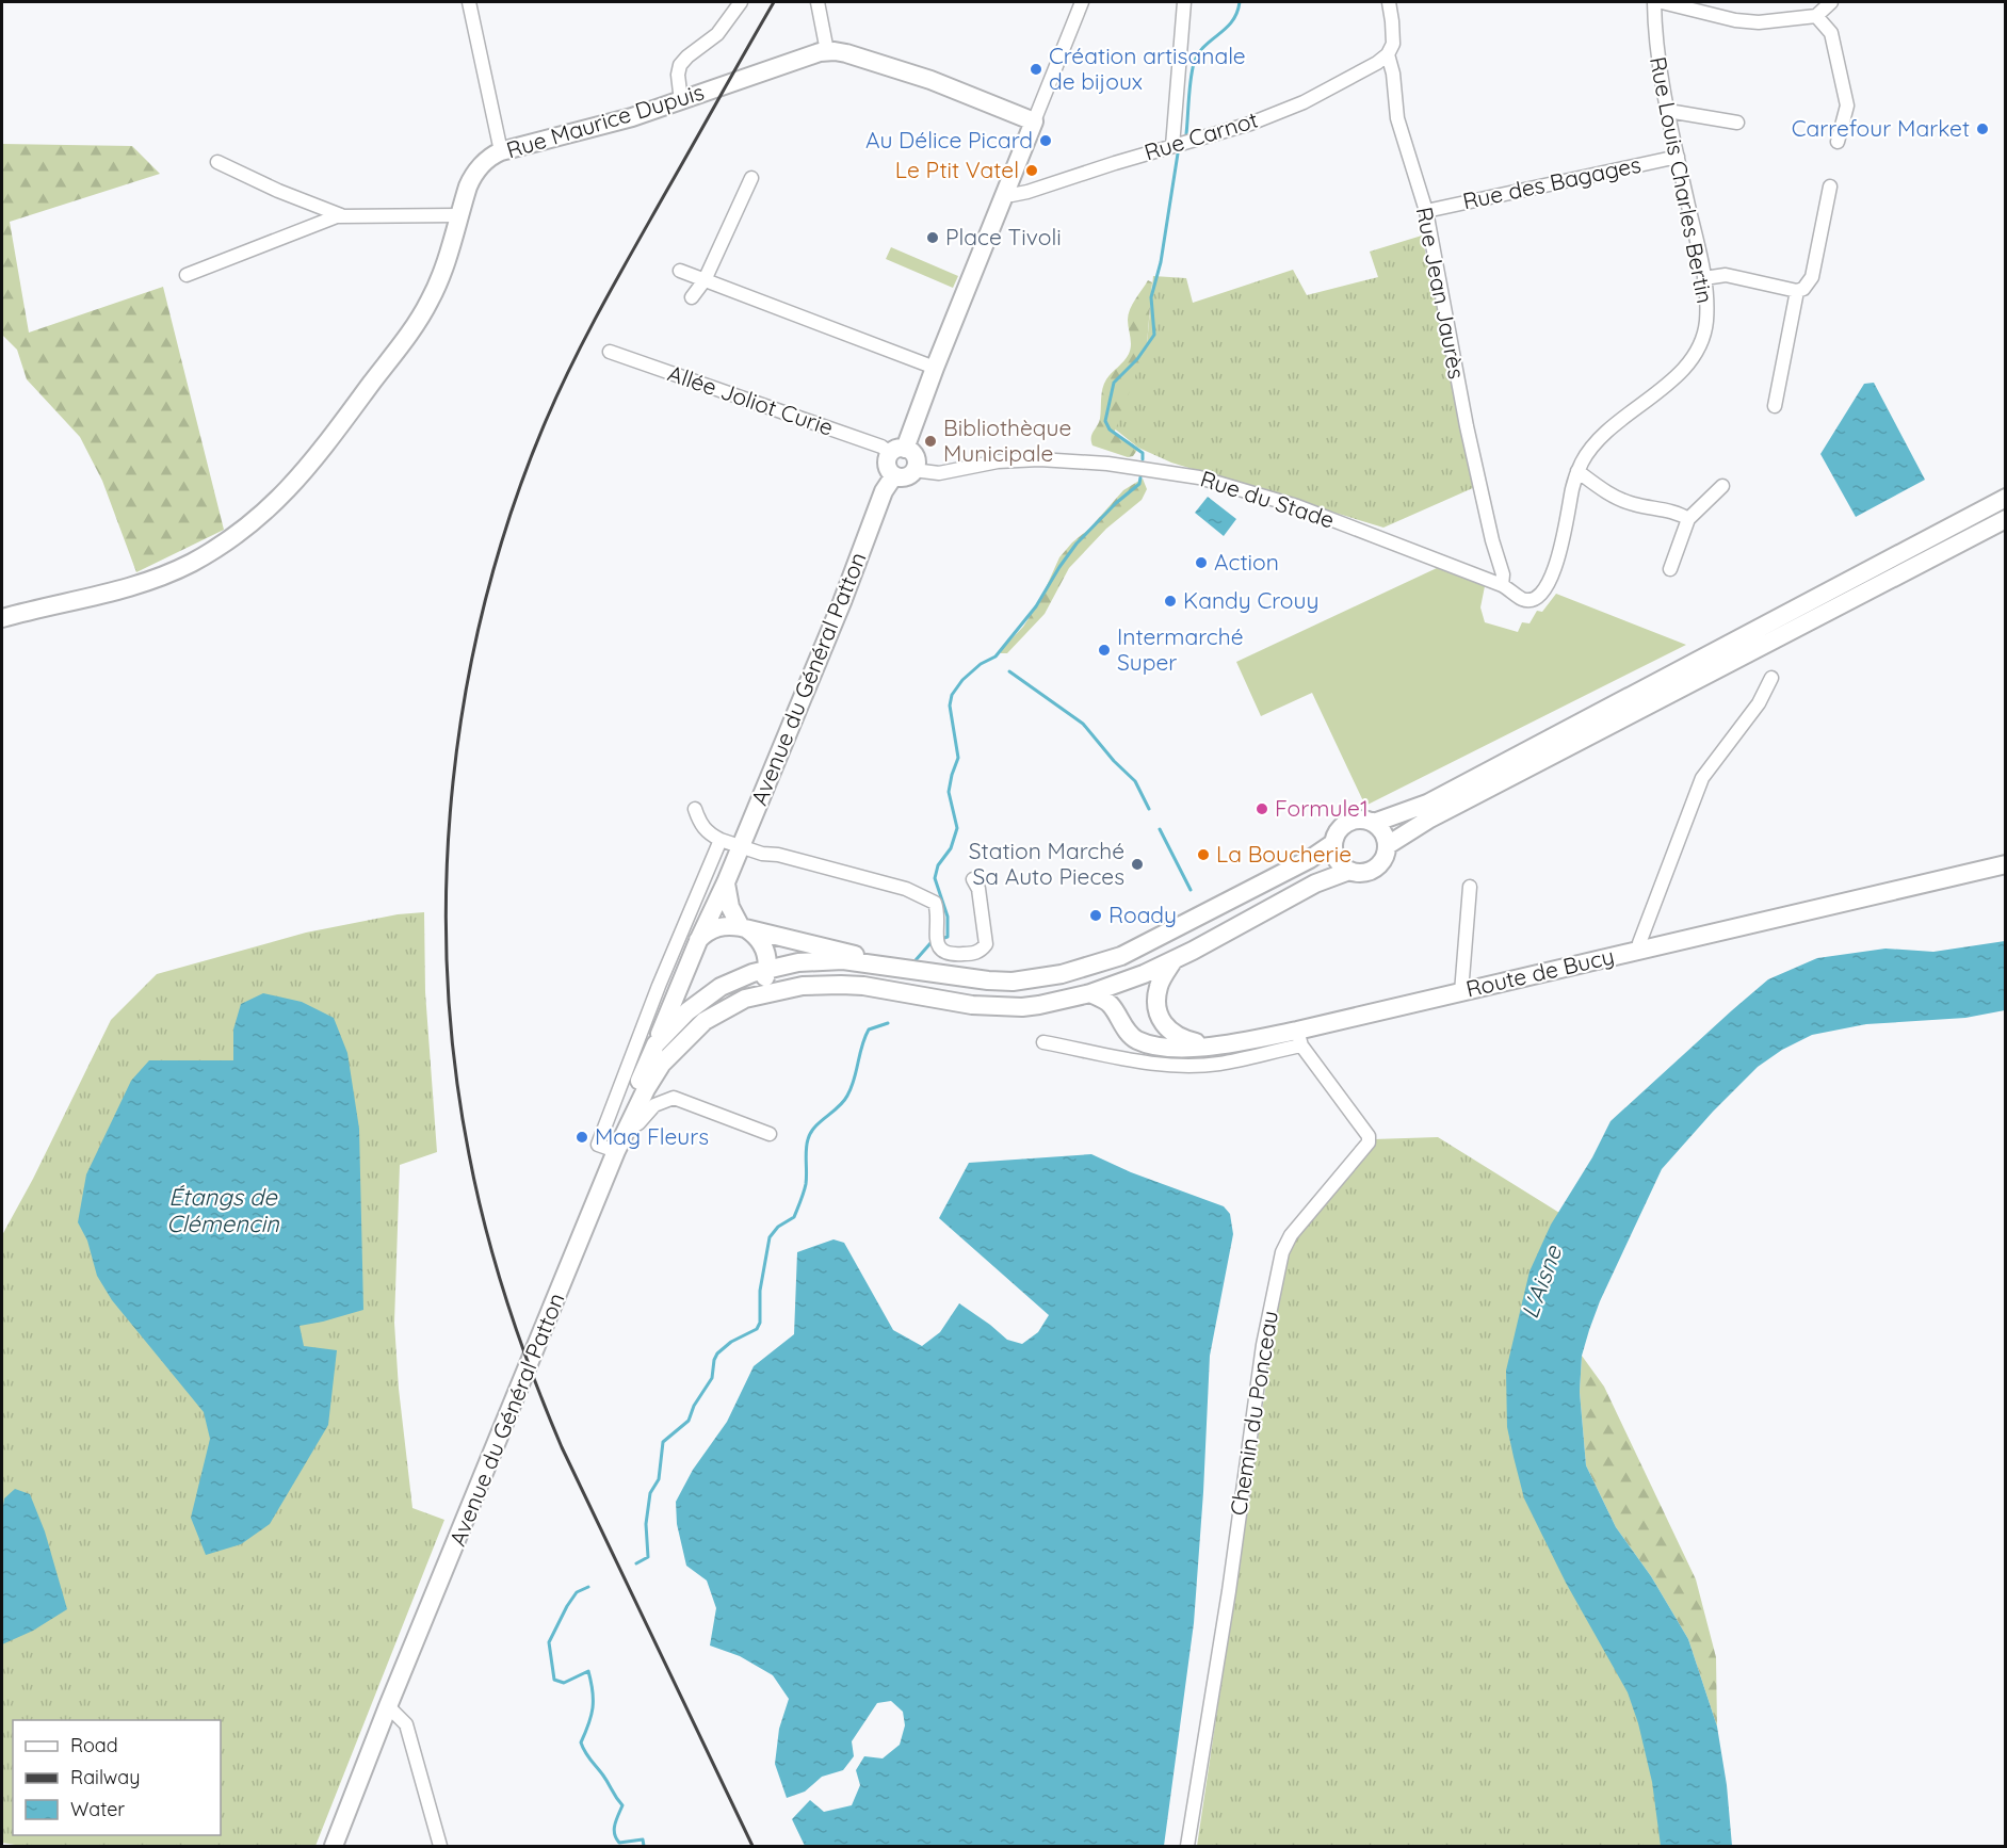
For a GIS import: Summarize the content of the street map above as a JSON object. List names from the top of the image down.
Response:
{
  "streets": {
    "main road": ["Rue Maurice Dupuis", "Avenue du Général Patton", "Route de Bucy"],
    "street": [
      "Rue Carnot",
      "Rue Louis Charles Bertin",
      "Rue des Bagages",
      "Rue Jean Jaurès",
      "Allée Joliot Curie",
      "Rue du Stade",
      "Chemin du Ponceau"
    ]
  },
  "crossings": [
    ["Rue Carnot", "Rue Jean Jaurès"],
    ["Rue Louis Charles Bertin", "Rue des Bagages"],
    ["Rue Louis Charles Bertin", "Rue du Stade"],
    ["Rue des Bagages", "Rue Jean Jaurès"],
    ["Rue Jean Jaurès", "Rue du Stade"],
    ["Allée Joliot Curie", "Rue du Stade"],
    ["Allée Joliot Curie", "Avenue du Général Patton"],
    ["Rue du Stade", "Avenue du Général Patton"],
    ["Route de Bucy", "Chemin du Ponceau"]
  ],
  "water": ["Étangs de Clémencin", "L'Aisne"],
  "places": [
    "Création artisanale de bijoux",
    "Carrefour Market",
    "Au Délice Picard",
    "Le Ptit Vatel",
    "Place Tivoli",
    "Bibliothèque Municipale",
    "Action",
    "Kandy Crouy",
    "Intermarché Super",
    "Formule1",
    "La Boucherie",
    "Station Marché Sa Auto Pieces",
    "Roady",
    "Mag Fleurs"
  ],
  "legend": ["Road", "Railway", "Water"]
}
